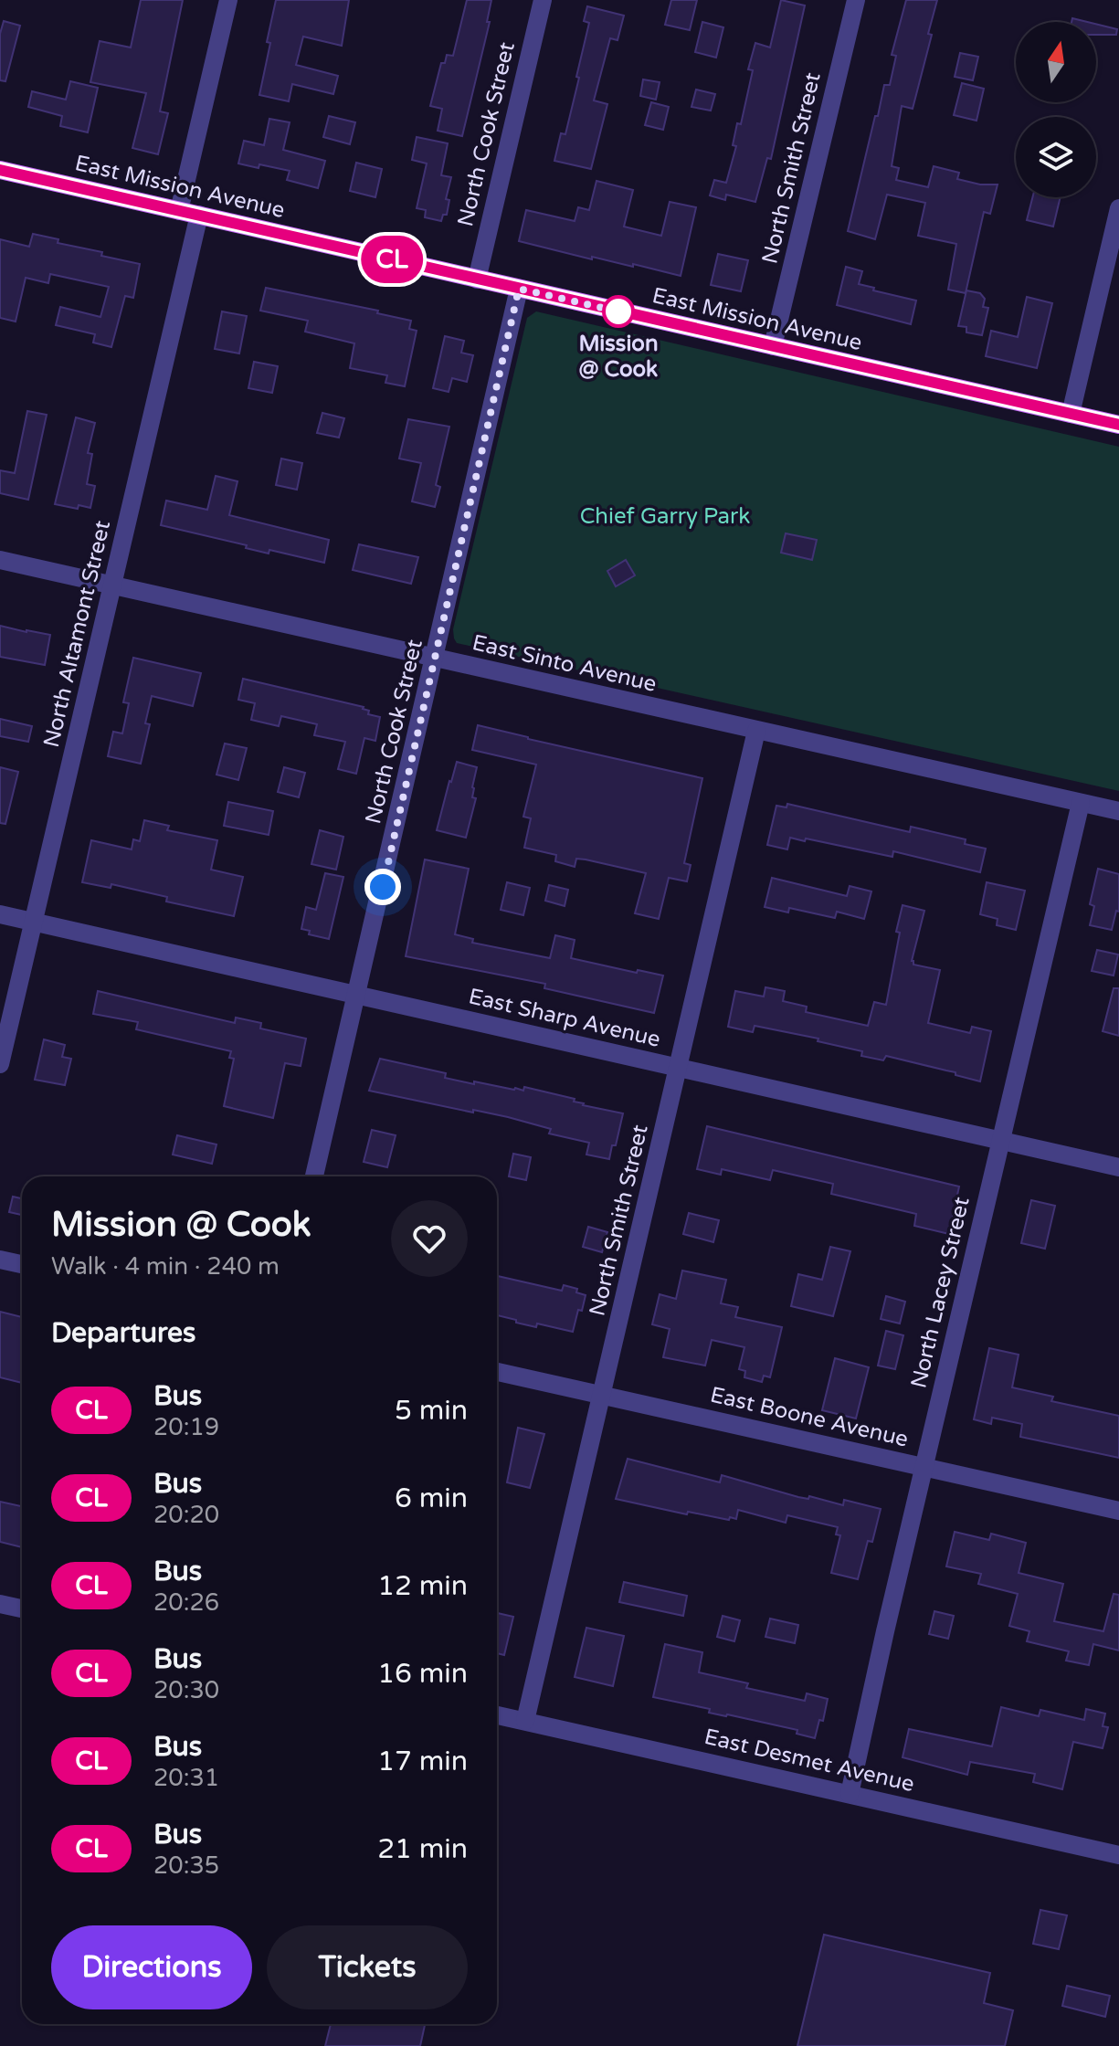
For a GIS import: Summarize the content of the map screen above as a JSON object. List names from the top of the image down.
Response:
{
  "streets": {
    "main road": ["East Mission Avenue"],
    "street": [
      "North Cook Street",
      "North Smith Street",
      "North Altamont Street",
      "East Sinto Avenue",
      "East Sharp Avenue",
      "North Lacey Street",
      "East Boone Avenue",
      "East Desmet Avenue"
    ]
  },
  "crossings": [
    ["North Cook Street", "East Mission Avenue"],
    ["North Cook Street", "East Sinto Avenue"],
    ["North Cook Street", "East Sharp Avenue"],
    ["North Smith Street", "East Mission Avenue"],
    ["North Smith Street", "East Sinto Avenue"],
    ["North Smith Street", "East Sharp Avenue"],
    ["North Smith Street", "East Boone Avenue"],
    ["North Smith Street", "East Desmet Avenue"],
    ["East Mission Avenue", "North Altamont Street"],
    ["North Altamont Street", "East Sinto Avenue"],
    ["North Altamont Street", "East Sharp Avenue"],
    ["East Sinto Avenue", "North Lacey Street"],
    ["East Sharp Avenue", "North Lacey Street"],
    ["North Lacey Street", "East Boone Avenue"],
    ["North Lacey Street", "East Desmet Avenue"]
  ],
  "parks": ["Chief Garry Park"],
  "places": ["Mission @ Cook"],
  "lines": ["bus line CL"],
  "north": "top",
  "page": {
    "on_map": "CL",
    "heading": [
      ["Mission @ Cook", "Walk · 4 min · 240 m"],
      "Departures"
    ],
    "list": [
      {
        "mark": "CL",
        "name": "Bus",
        "note": "20:19",
        "value": "5 min"
      },
      {
        "mark": "CL",
        "name": "Bus",
        "note": "20:20",
        "value": "6 min"
      },
      {
        "mark": "CL",
        "name": "Bus",
        "note": "20:26",
        "value": "12 min"
      },
      {
        "mark": "CL",
        "name": "Bus",
        "note": "20:30",
        "value": "16 min"
      },
      {
        "mark": "CL",
        "name": "Bus",
        "note": "20:31",
        "value": "17 min"
      },
      {
        "mark": "CL",
        "name": "Bus",
        "note": "20:35",
        "value": "21 min"
      }
    ],
    "buttons": ["Directions", "Tickets"]
  }
}
